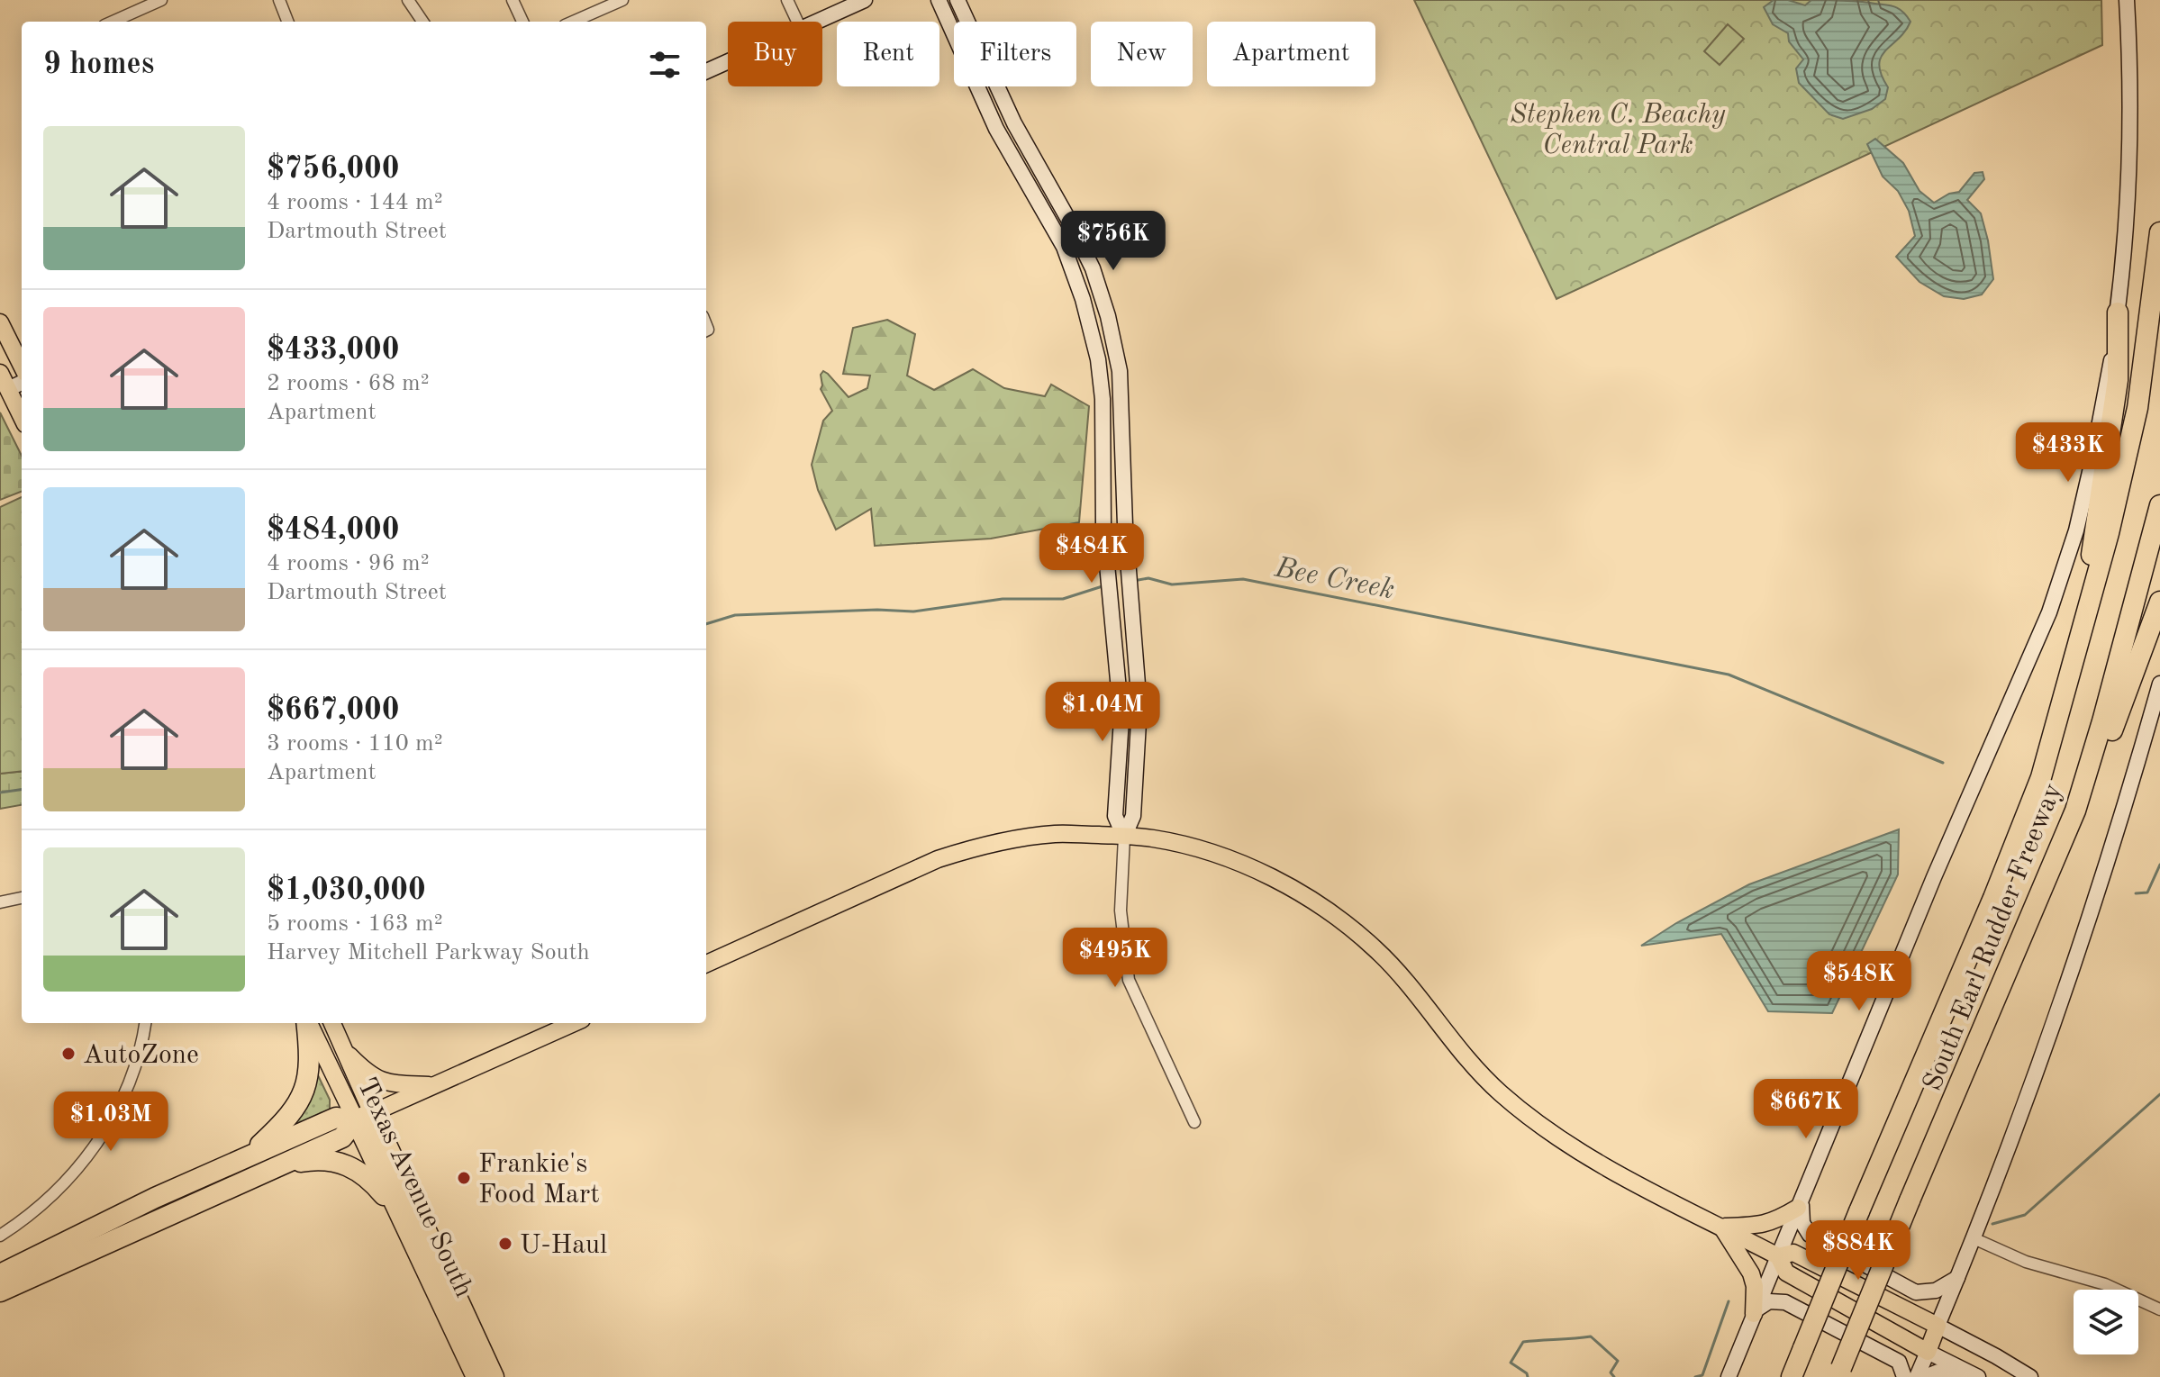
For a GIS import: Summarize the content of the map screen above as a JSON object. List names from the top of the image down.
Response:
{
  "streets": {
    "highway": ["South Earl Rudder Freeway", "Texas Avenue South"]
  },
  "water": ["Bee Creek"],
  "parks": ["Stephen C. Beachy Central Park"],
  "places": ["AutoZone", "Frankie's Food Mart", "U-Haul"],
  "page": {
    "chip": [
      "Buy",
      "Rent",
      "Filters",
      "New",
      "Apartment"
    ],
    "heading": "9 homes",
    "list": [
      {
        "name": "$756,000",
        "note": "4 rooms · 144 m² · Dartmouth Street"
      },
      {
        "name": "$433,000",
        "note": "2 rooms · 68 m² · Apartment"
      },
      {
        "name": "$484,000",
        "note": "4 rooms · 96 m² · Dartmouth Street"
      },
      {
        "name": "$667,000",
        "note": "3 rooms · 110 m² · Apartment"
      },
      {
        "name": "$1,030,000",
        "note": "5 rooms · 163 m² · Harvey Mitchell Parkway South"
      }
    ],
    "price": [
      "$756K",
      "$433K",
      "$484K",
      "$1.04M",
      "$495K",
      "$548K",
      "$667K",
      "$1.03M",
      "$884K"
    ]
  }
}
